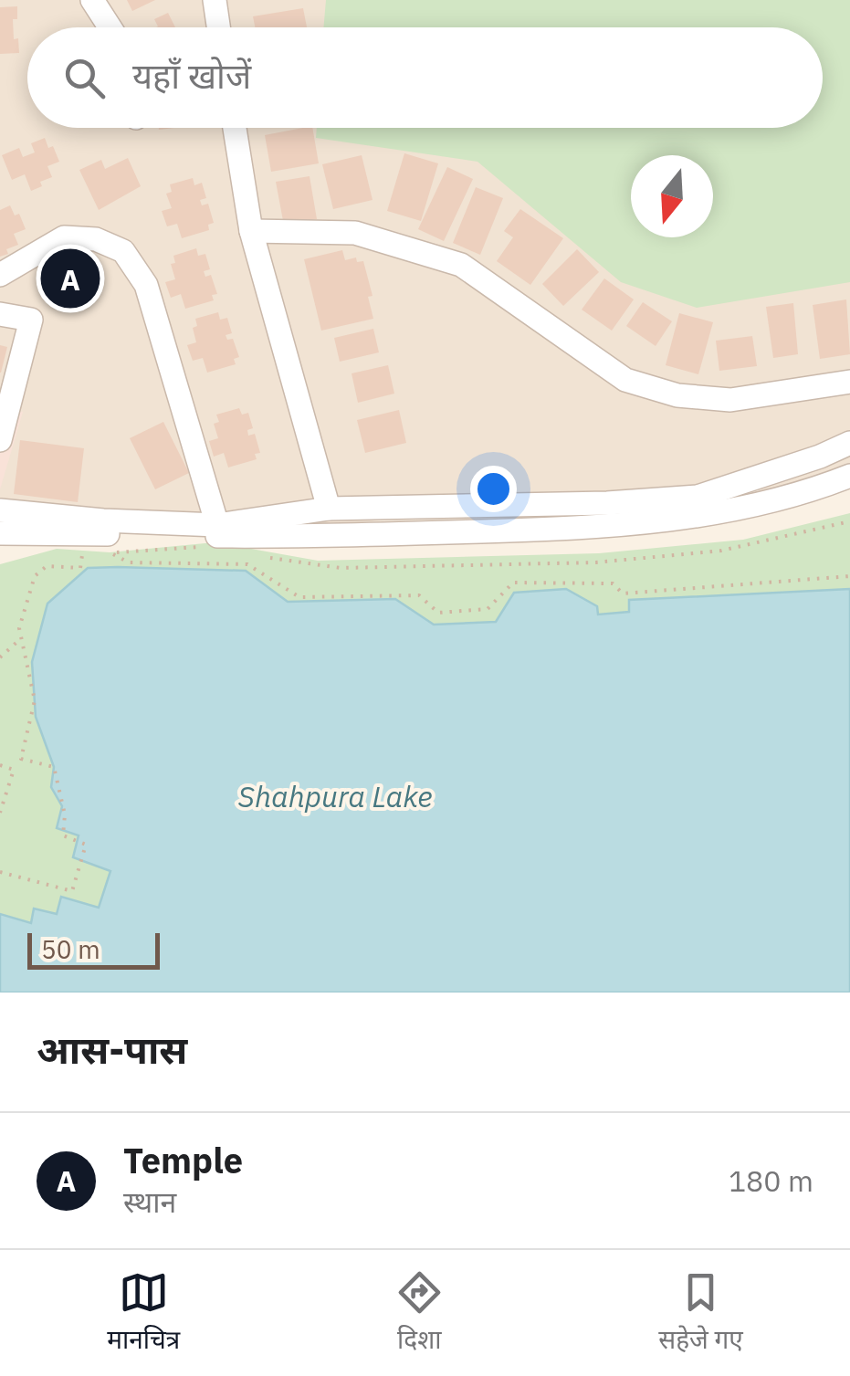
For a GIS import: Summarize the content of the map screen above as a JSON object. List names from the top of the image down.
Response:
{
  "water": ["Shahpura Lake"],
  "scale_bar": "50 m",
  "north": "bottom",
  "page": {
    "search": "यहाँ खोजें",
    "pins": "A",
    "scale": "50 m",
    "heading": "आस-पास",
    "list": [
      {
        "mark": "A",
        "name": "Temple",
        "note": "स्थान",
        "value": "180 m"
      }
    ],
    "nav": ["मानचित्र", "दिशा", "सहेजे गए"]
  }
}
